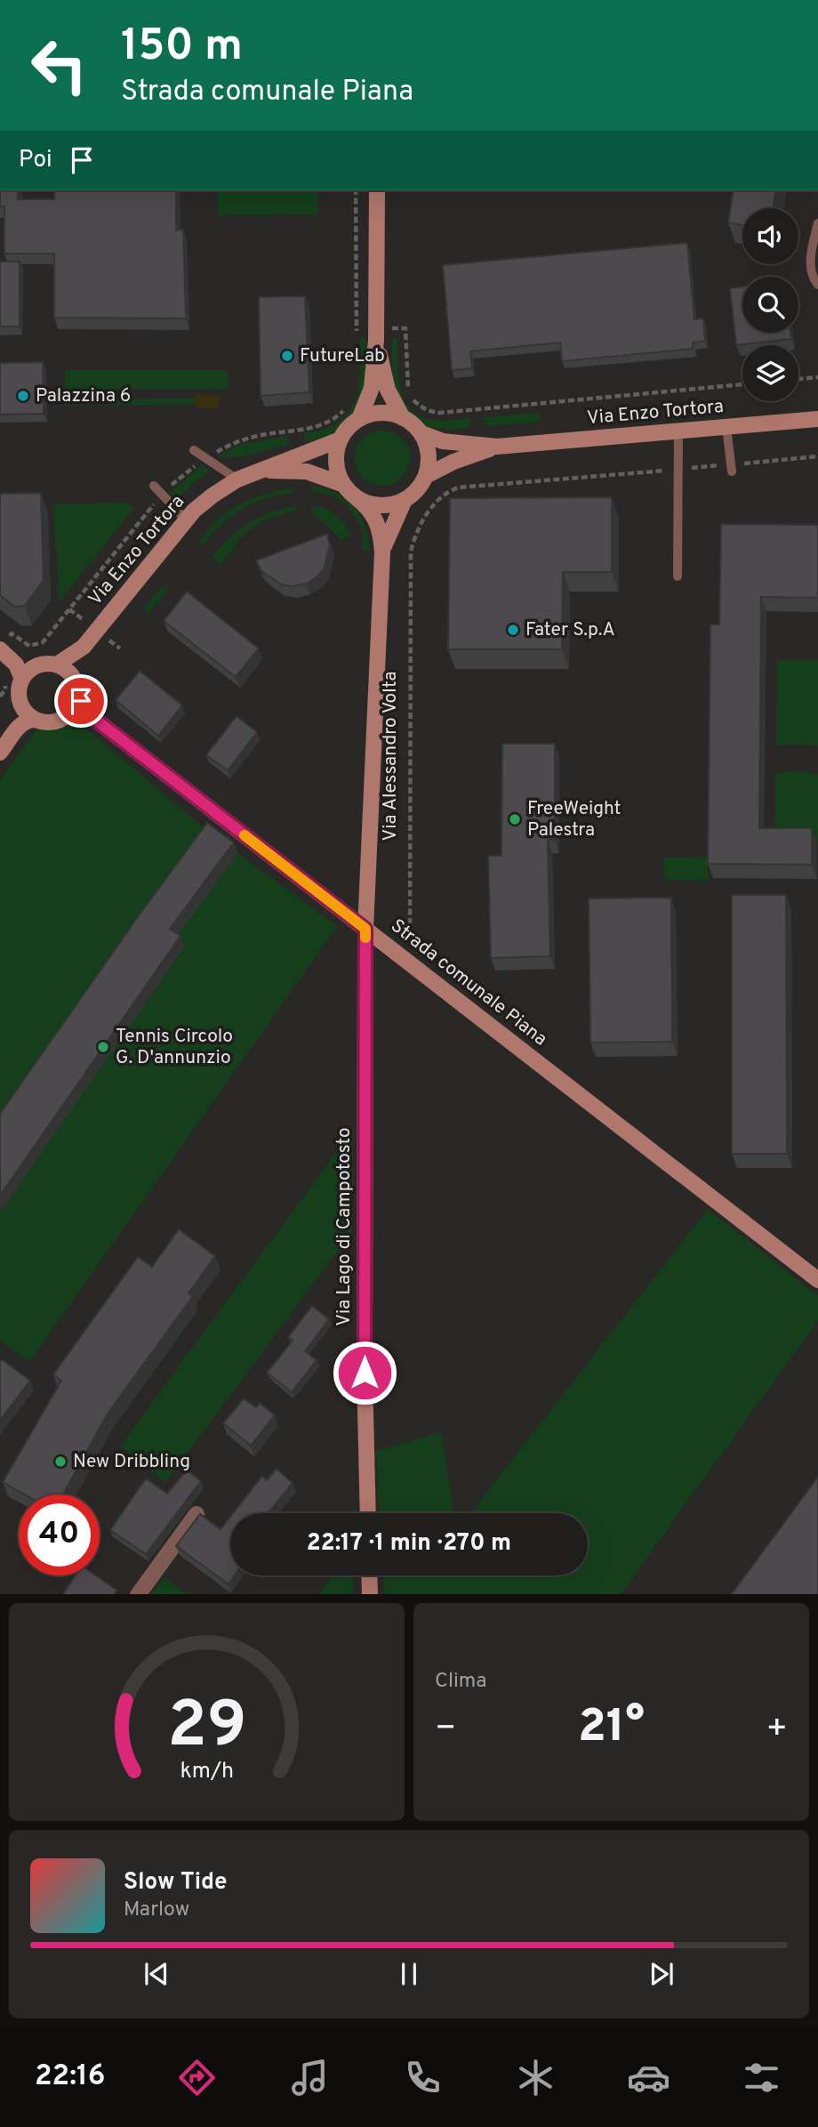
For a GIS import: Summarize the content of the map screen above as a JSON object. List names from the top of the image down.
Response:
{
  "streets": {
    "street": [
      "Via Enzo Tortora",
      "Via Alessandro Volta",
      "Strada comunale Piana",
      "Via Lago di Campotosto"
    ]
  },
  "crossings": [
    ["Via Enzo Tortora", "Via Alessandro Volta"],
    ["Via Enzo Tortora", "Strada comunale Piana"],
    ["Via Alessandro Volta", "Strada comunale Piana"],
    ["Via Alessandro Volta", "Via Lago di Campotosto"],
    ["Strada comunale Piana", "Via Lago di Campotosto"]
  ],
  "places": [
    "FutureLab",
    "Palazzina 6",
    "Fater S.p.A",
    "FreeWeight Palestra",
    "Tennis Circolo G. D'annunzio",
    "New Dribbling"
  ],
  "page": {
    "turn": ["150 m", "Strada comunale Piana"],
    "then": "Poi",
    "limit": "40",
    "trip": "22:17 · 1 min · 270 m",
    "tile": "Clima",
    "heat": ["−", "21°", "+"],
    "song": ["Slow Tide", "Marlow"],
    "tabs": "22:16",
    "gauge": ["29", "km/h"]
  }
}
